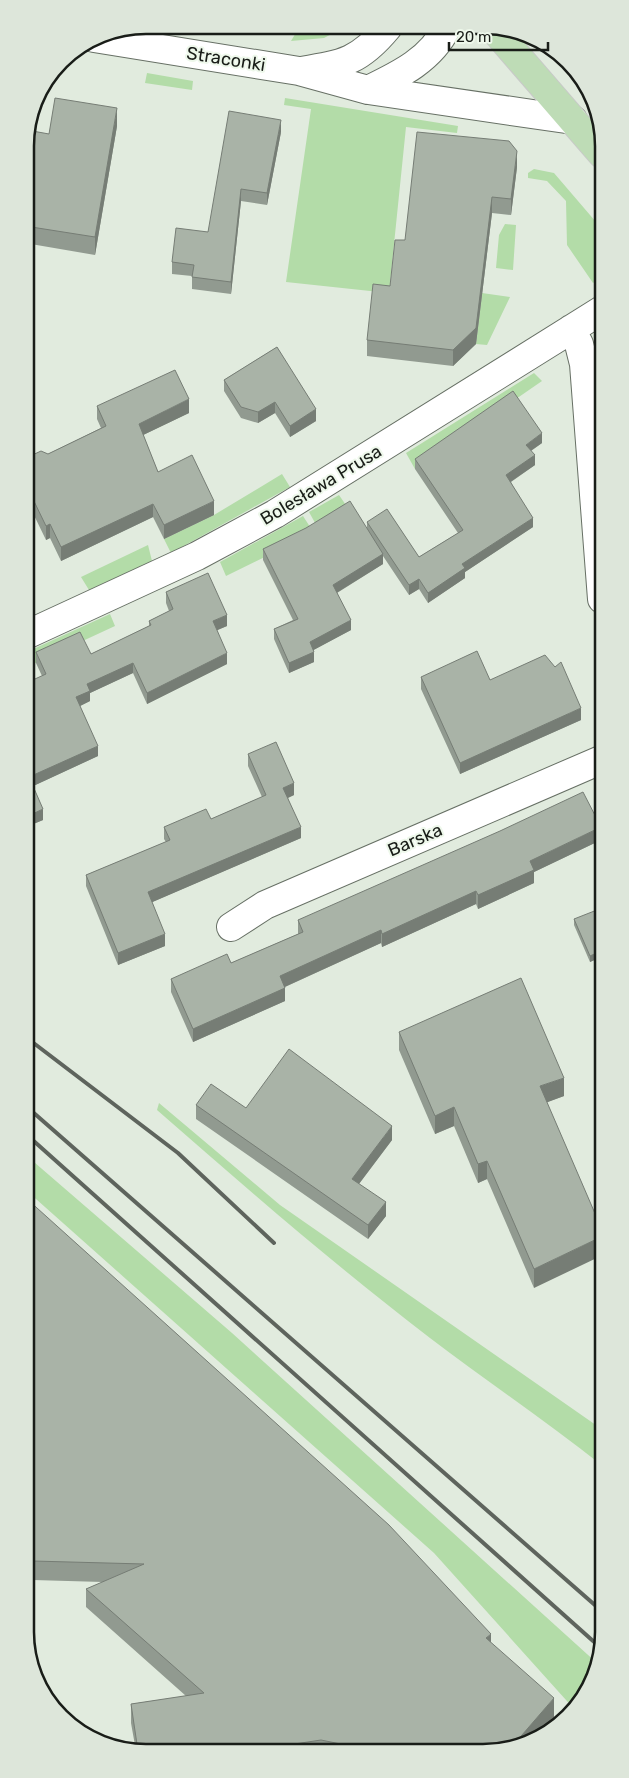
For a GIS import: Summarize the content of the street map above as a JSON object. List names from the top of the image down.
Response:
{
  "streets": {
    "street": ["Straconki", "Bolesława Prusa", "Barska"]
  },
  "scale_bar": "20 m"
}
